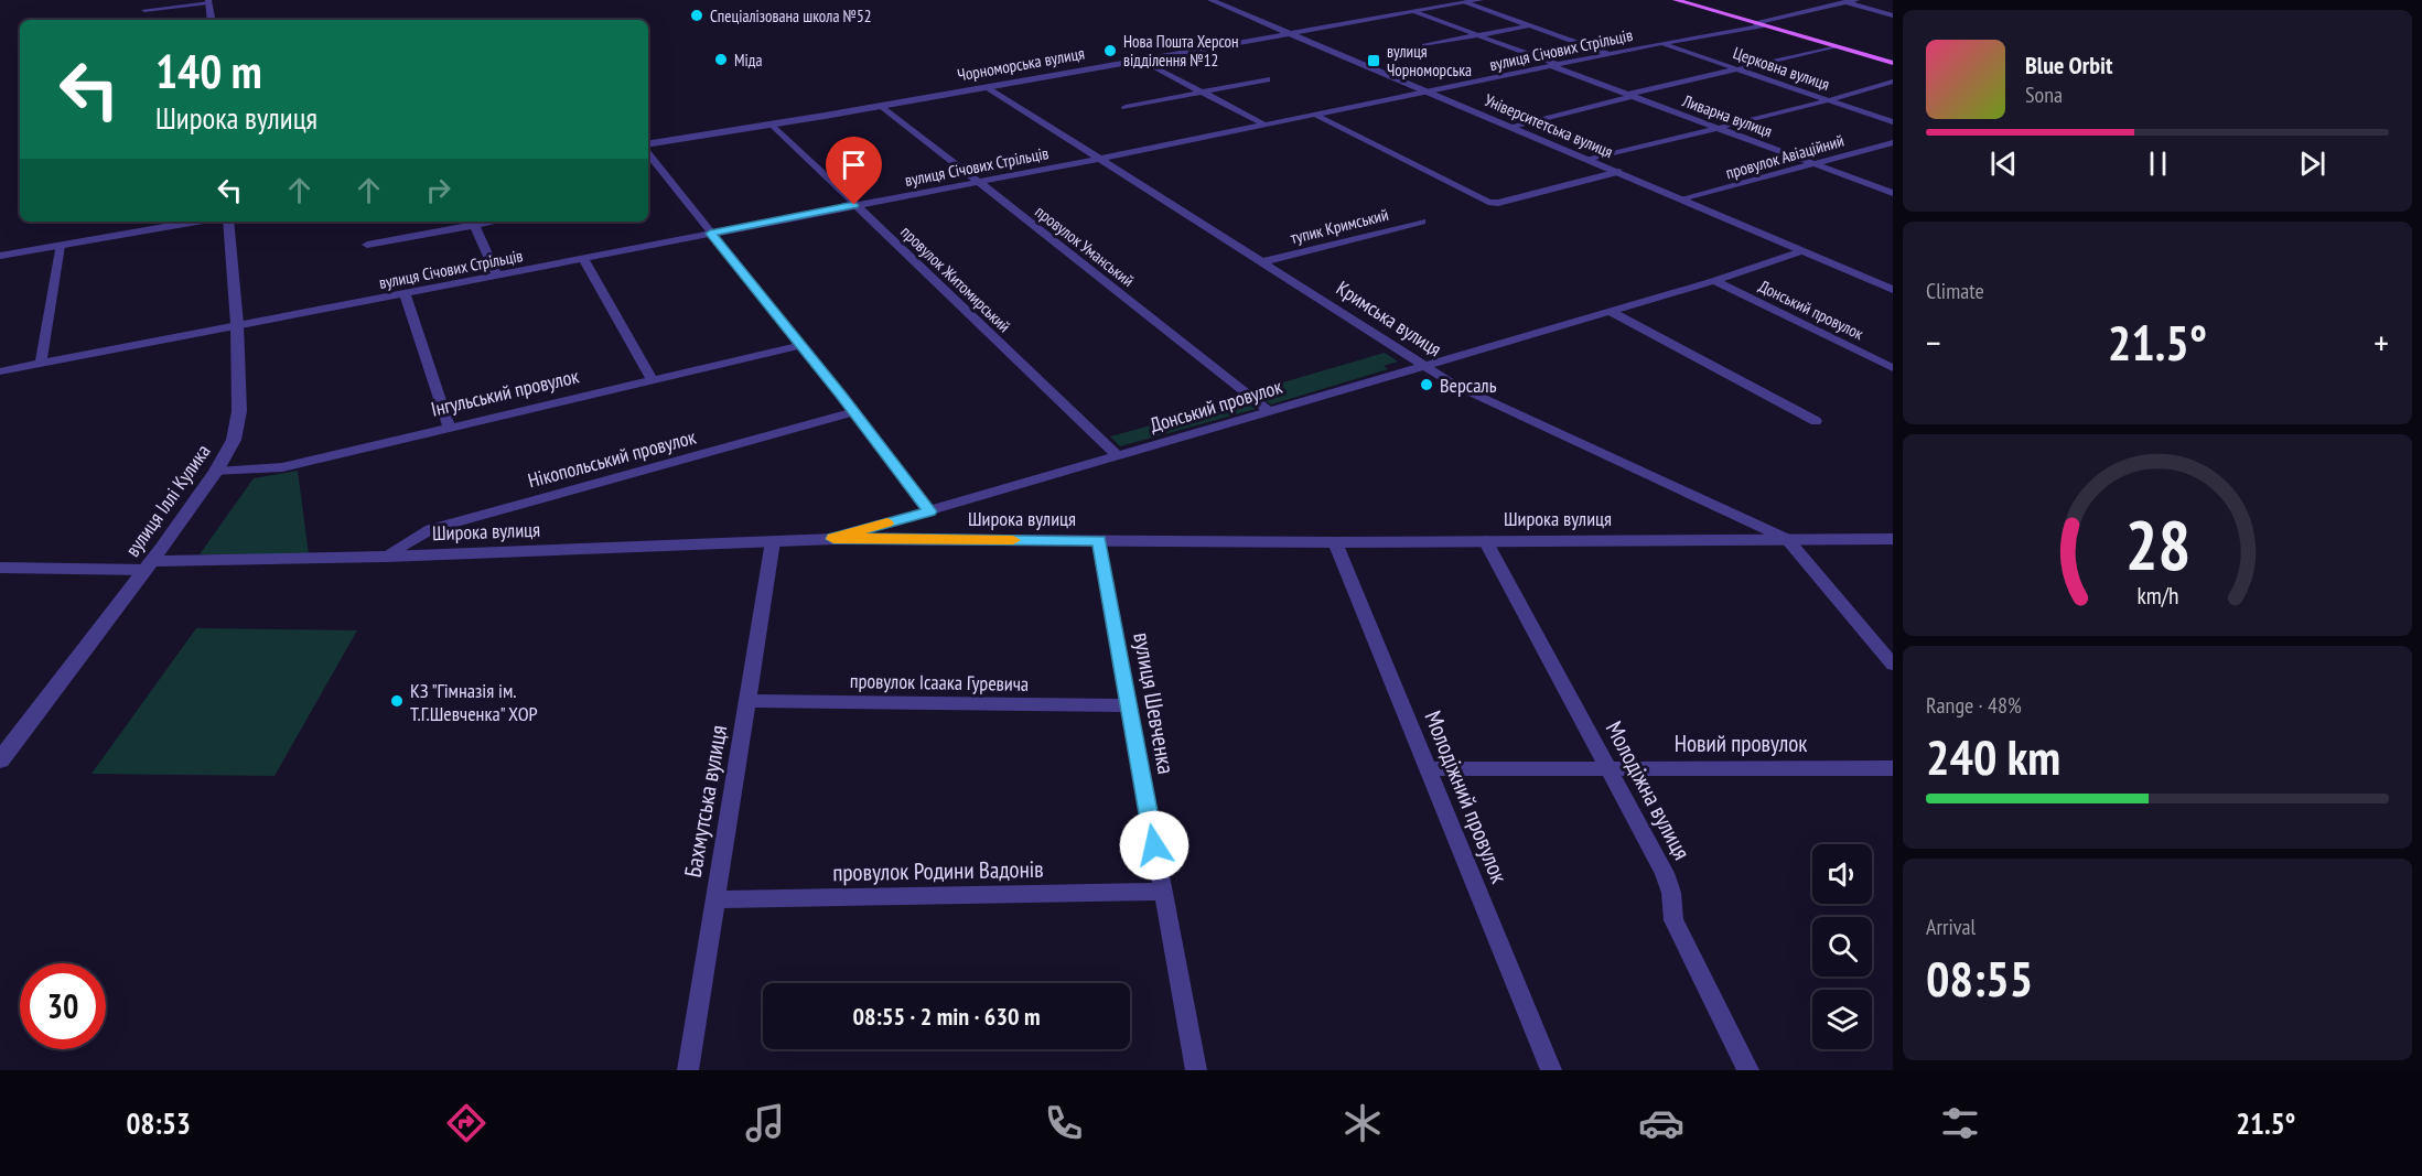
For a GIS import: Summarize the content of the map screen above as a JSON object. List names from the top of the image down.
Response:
{
  "streets": {
    "street": [
      "вулиця Січових Стрільців",
      "Чорноморська вулиця",
      "Церковна вулиця",
      "Ливарна вулиця",
      "Університетська вулиця",
      "провулок Авіаційний",
      "тупик Кримський",
      "провулок Уманський",
      "провулок Житомирський",
      "Донський провулок",
      "Кримська вулиця",
      "Інгульський провулок",
      "Нікопольський провулок",
      "вулиця Іллі Кулика",
      "Широка вулиця",
      "провулок Ісаака Гуревича",
      "вулиця Шевченка",
      "Новий провулок",
      "Молодіжна вулиця",
      "Молодіжний провулок",
      "Бахмутська вулиця",
      "провулок Родини Вадонів"
    ]
  },
  "crossings": [
    ["вулиця Січових Стрільців", "Церковна вулиця"],
    ["вулиця Січових Стрільців", "Ливарна вулиця"],
    ["вулиця Січових Стрільців", "Університетська вулиця"],
    ["вулиця Січових Стрільців", "провулок Уманський"],
    ["вулиця Січових Стрільців", "провулок Житомирський"],
    ["вулиця Січових Стрільців", "Кримська вулиця"],
    ["вулиця Січових Стрільців", "вулиця Іллі Кулика"],
    ["Чорноморська вулиця", "Ливарна вулиця"],
    ["Чорноморська вулиця", "Університетська вулиця"],
    ["Чорноморська вулиця", "провулок Уманський"],
    ["Чорноморська вулиця", "провулок Житомирський"],
    ["Чорноморська вулиця", "Кримська вулиця"],
    ["Ливарна вулиця", "провулок Авіаційний"],
    ["Університетська вулиця", "провулок Авіаційний"],
    ["Університетська вулиця", "Донський провулок"],
    ["тупик Кримський", "Кримська вулиця"],
    ["провулок Уманський", "Донський провулок"],
    ["провулок Житомирський", "Донський провулок"],
    ["Донський провулок", "Кримська вулиця"],
    ["Донський провулок", "Широка вулиця"],
    ["Кримська вулиця", "Широка вулиця"],
    ["Інгульський провулок", "вулиця Іллі Кулика"],
    ["Нікопольський провулок", "Широка вулиця"],
    ["вулиця Іллі Кулика", "Широка вулиця"],
    ["Широка вулиця", "вулиця Шевченка"],
    ["Широка вулиця", "Молодіжна вулиця"],
    ["Широка вулиця", "Молодіжний провулок"],
    ["Широка вулиця", "Бахмутська вулиця"],
    ["провулок Ісаака Гуревича", "вулиця Шевченка"],
    ["провулок Ісаака Гуревича", "Бахмутська вулиця"],
    ["вулиця Шевченка", "провулок Родини Вадонів"],
    ["Новий провулок", "Молодіжна вулиця"],
    ["Новий провулок", "Молодіжний провулок"],
    ["Бахмутська вулиця", "провулок Родини Вадонів"]
  ],
  "places": {
    "other": [
      "Спеціалізована школа №52",
      "Нова Пошта Херсон відділення №12",
      "Міда",
      "Версаль",
      "КЗ \"Гімназія ім. Т.Г.Шевченка\" ХОР"
    ],
    "transit": ["вулиця Чорноморська"]
  },
  "page": {
    "turn": ["140 m", "Широка вулиця"],
    "song": ["Blue Orbit", "Sona"],
    "tile": [
      "Climate",
      ["Range · 48%", "240 km"],
      ["Arrival", "08:55"]
    ],
    "heat": ["−", "21.5°", "+"],
    "limit": "30",
    "trip": "08:55 · 2 min · 630 m",
    "tabs": ["08:53", "21.5°"],
    "gauge": ["28", "km/h"]
  }
}
